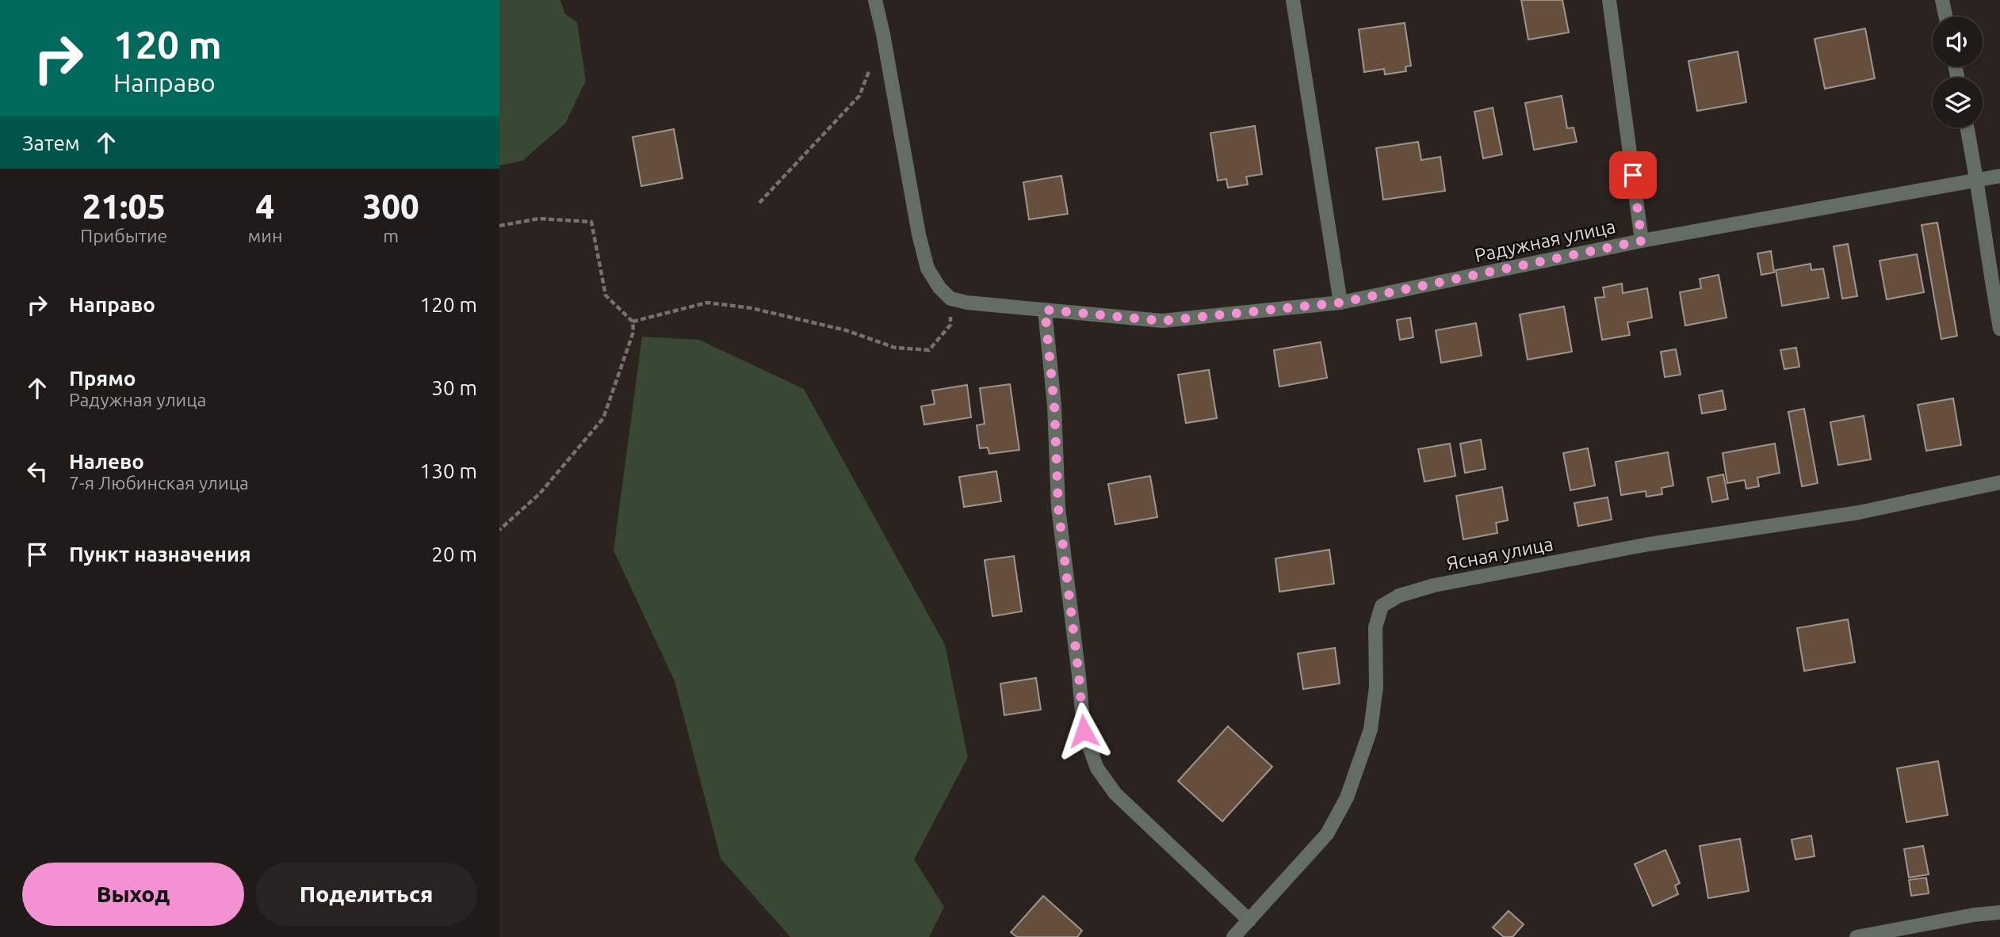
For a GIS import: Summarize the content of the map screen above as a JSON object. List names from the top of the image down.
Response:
{
  "streets": {
    "street": ["Радужная улица", "Ясная улица"]
  },
  "page": {
    "turn": ["120 m", "Направо"],
    "then": "Затем",
    "eta": [
      "21:05",
      "Прибытие",
      "4",
      "мин",
      "300",
      "m"
    ],
    "list": [
      {
        "name": "Направо",
        "value": "120 m"
      },
      {
        "name": "Прямо",
        "note": "Радужная улица",
        "value": "30 m"
      },
      {
        "name": "Налево",
        "note": "7-я Любинская улица",
        "value": "130 m"
      },
      {
        "name": "Пункт назначения",
        "value": "20 m"
      }
    ],
    "buttons": ["Выход", "Поделиться"]
  }
}
